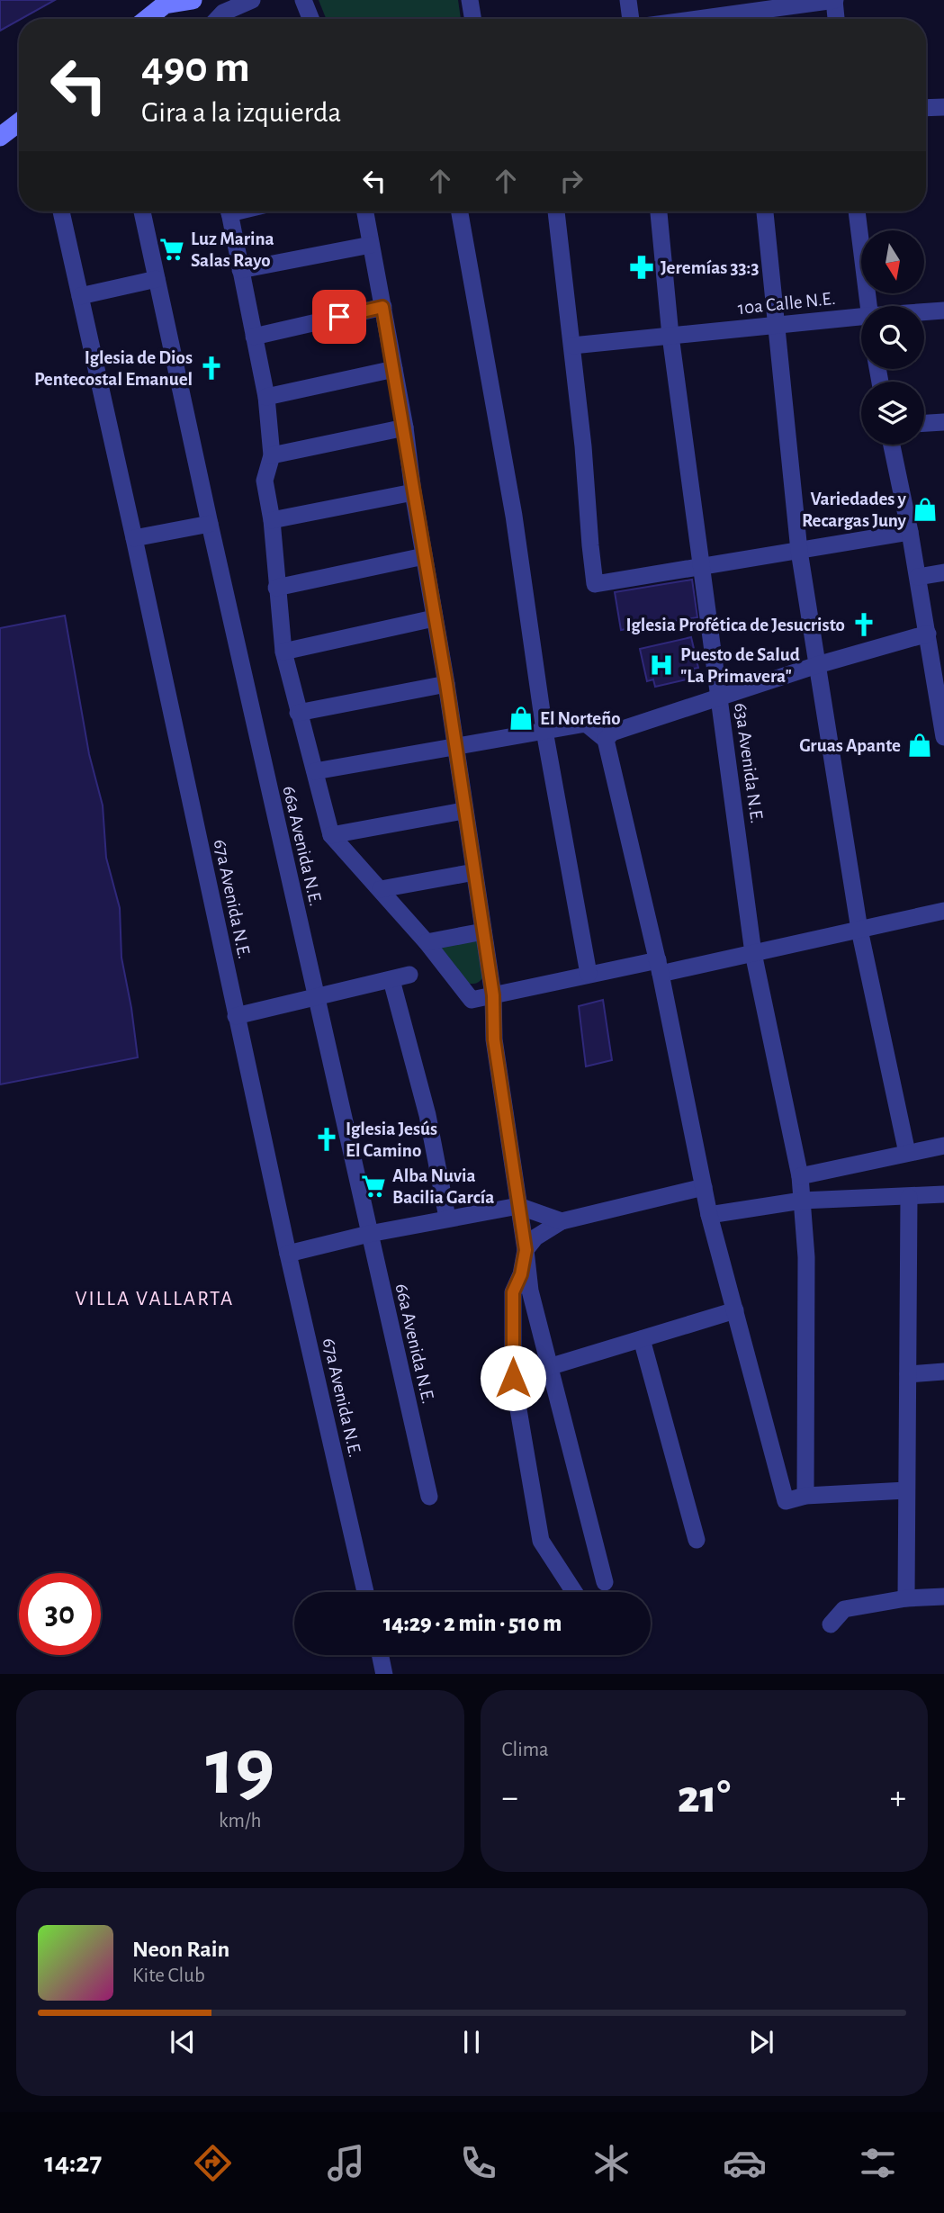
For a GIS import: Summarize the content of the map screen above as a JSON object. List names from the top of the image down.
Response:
{
  "streets": {
    "street": [
      "10a Calle N.E.",
      "63a Avenida N.E.",
      "66a Avenida N.E.",
      "67a Avenida N.E."
    ]
  },
  "crossings": [
    ["10a Calle N.E.", "63a Avenida N.E."]
  ],
  "districts": ["VILLA VALLARTA"],
  "places": {
    "supermarket": ["Luz Marina Salas Rayo", "Alba Nuvia Bacilia García"],
    "pharmacy": ["Jeremías 33:3"],
    "church": ["Iglesia de Dios Pentecostal Emanuel", "Iglesia Profética de Jesucristo", "Iglesia Jesús El Camino"],
    "shop": ["Variedades y Recargas Juny", "El Norteño", "Gruas Apante"],
    "hospital": ["Puesto de Salud \"La Primavera\""]
  },
  "north": "bottom",
  "page": {
    "turn": ["490 m", "Gira a la izquierda"],
    "limit": "30",
    "trip": "14:29 · 2 min · 510 m",
    "tile": [
      ["19", "km/h"],
      "Clima"
    ],
    "heat": ["−", "21°", "+"],
    "song": ["Neon Rain", "Kite Club"],
    "tabs": "14:27"
  }
}
